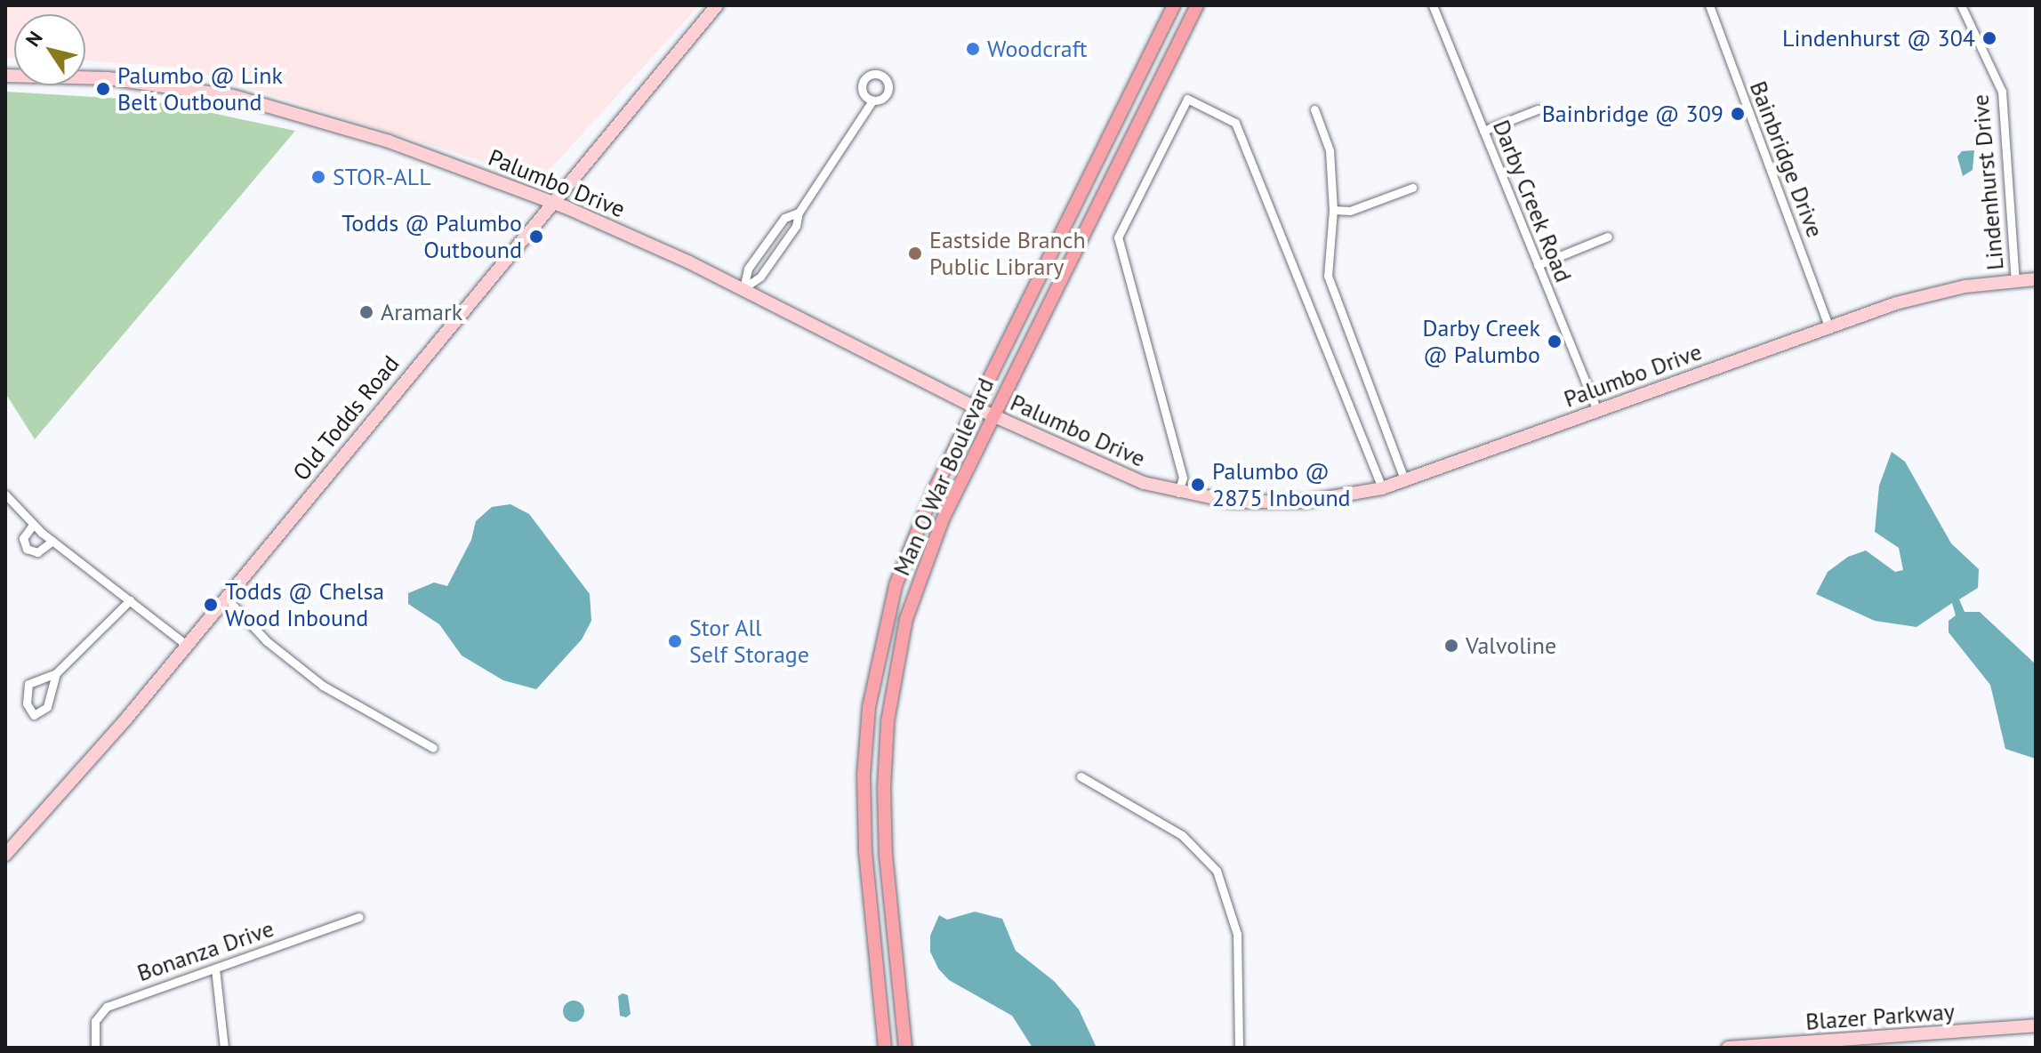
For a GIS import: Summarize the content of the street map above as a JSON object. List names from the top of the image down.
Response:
{
  "streets": {
    "main road": ["Man O War Boulevard"],
    "street": [
      "Bainbridge Drive",
      "Lindenhurst Drive",
      "Palumbo Drive",
      "Darby Creek Road",
      "Old Todds Road",
      "Bonanza Drive",
      "Blazer Parkway"
    ]
  },
  "crossings": [
    ["Bainbridge Drive", "Palumbo Drive"],
    ["Lindenhurst Drive", "Palumbo Drive"],
    ["Palumbo Drive", "Darby Creek Road"],
    ["Palumbo Drive", "Old Todds Road"],
    ["Palumbo Drive", "Man O War Boulevard"]
  ],
  "places": [
    "Lindenhurst @ 304",
    "Woodcraft",
    "Palumbo @ Link Belt Outbound",
    "Bainbridge @ 309",
    "STOR-ALL",
    "Todds @ Palumbo Outbound",
    "Eastside Branch Public Library",
    "Aramark",
    "Darby Creek @ Palumbo",
    "Palumbo @ 2875 Inbound",
    "Todds @ Chelsa Wood Inbound",
    "Stor All Self Storage",
    "Valvoline"
  ],
  "north": "top left"
}
